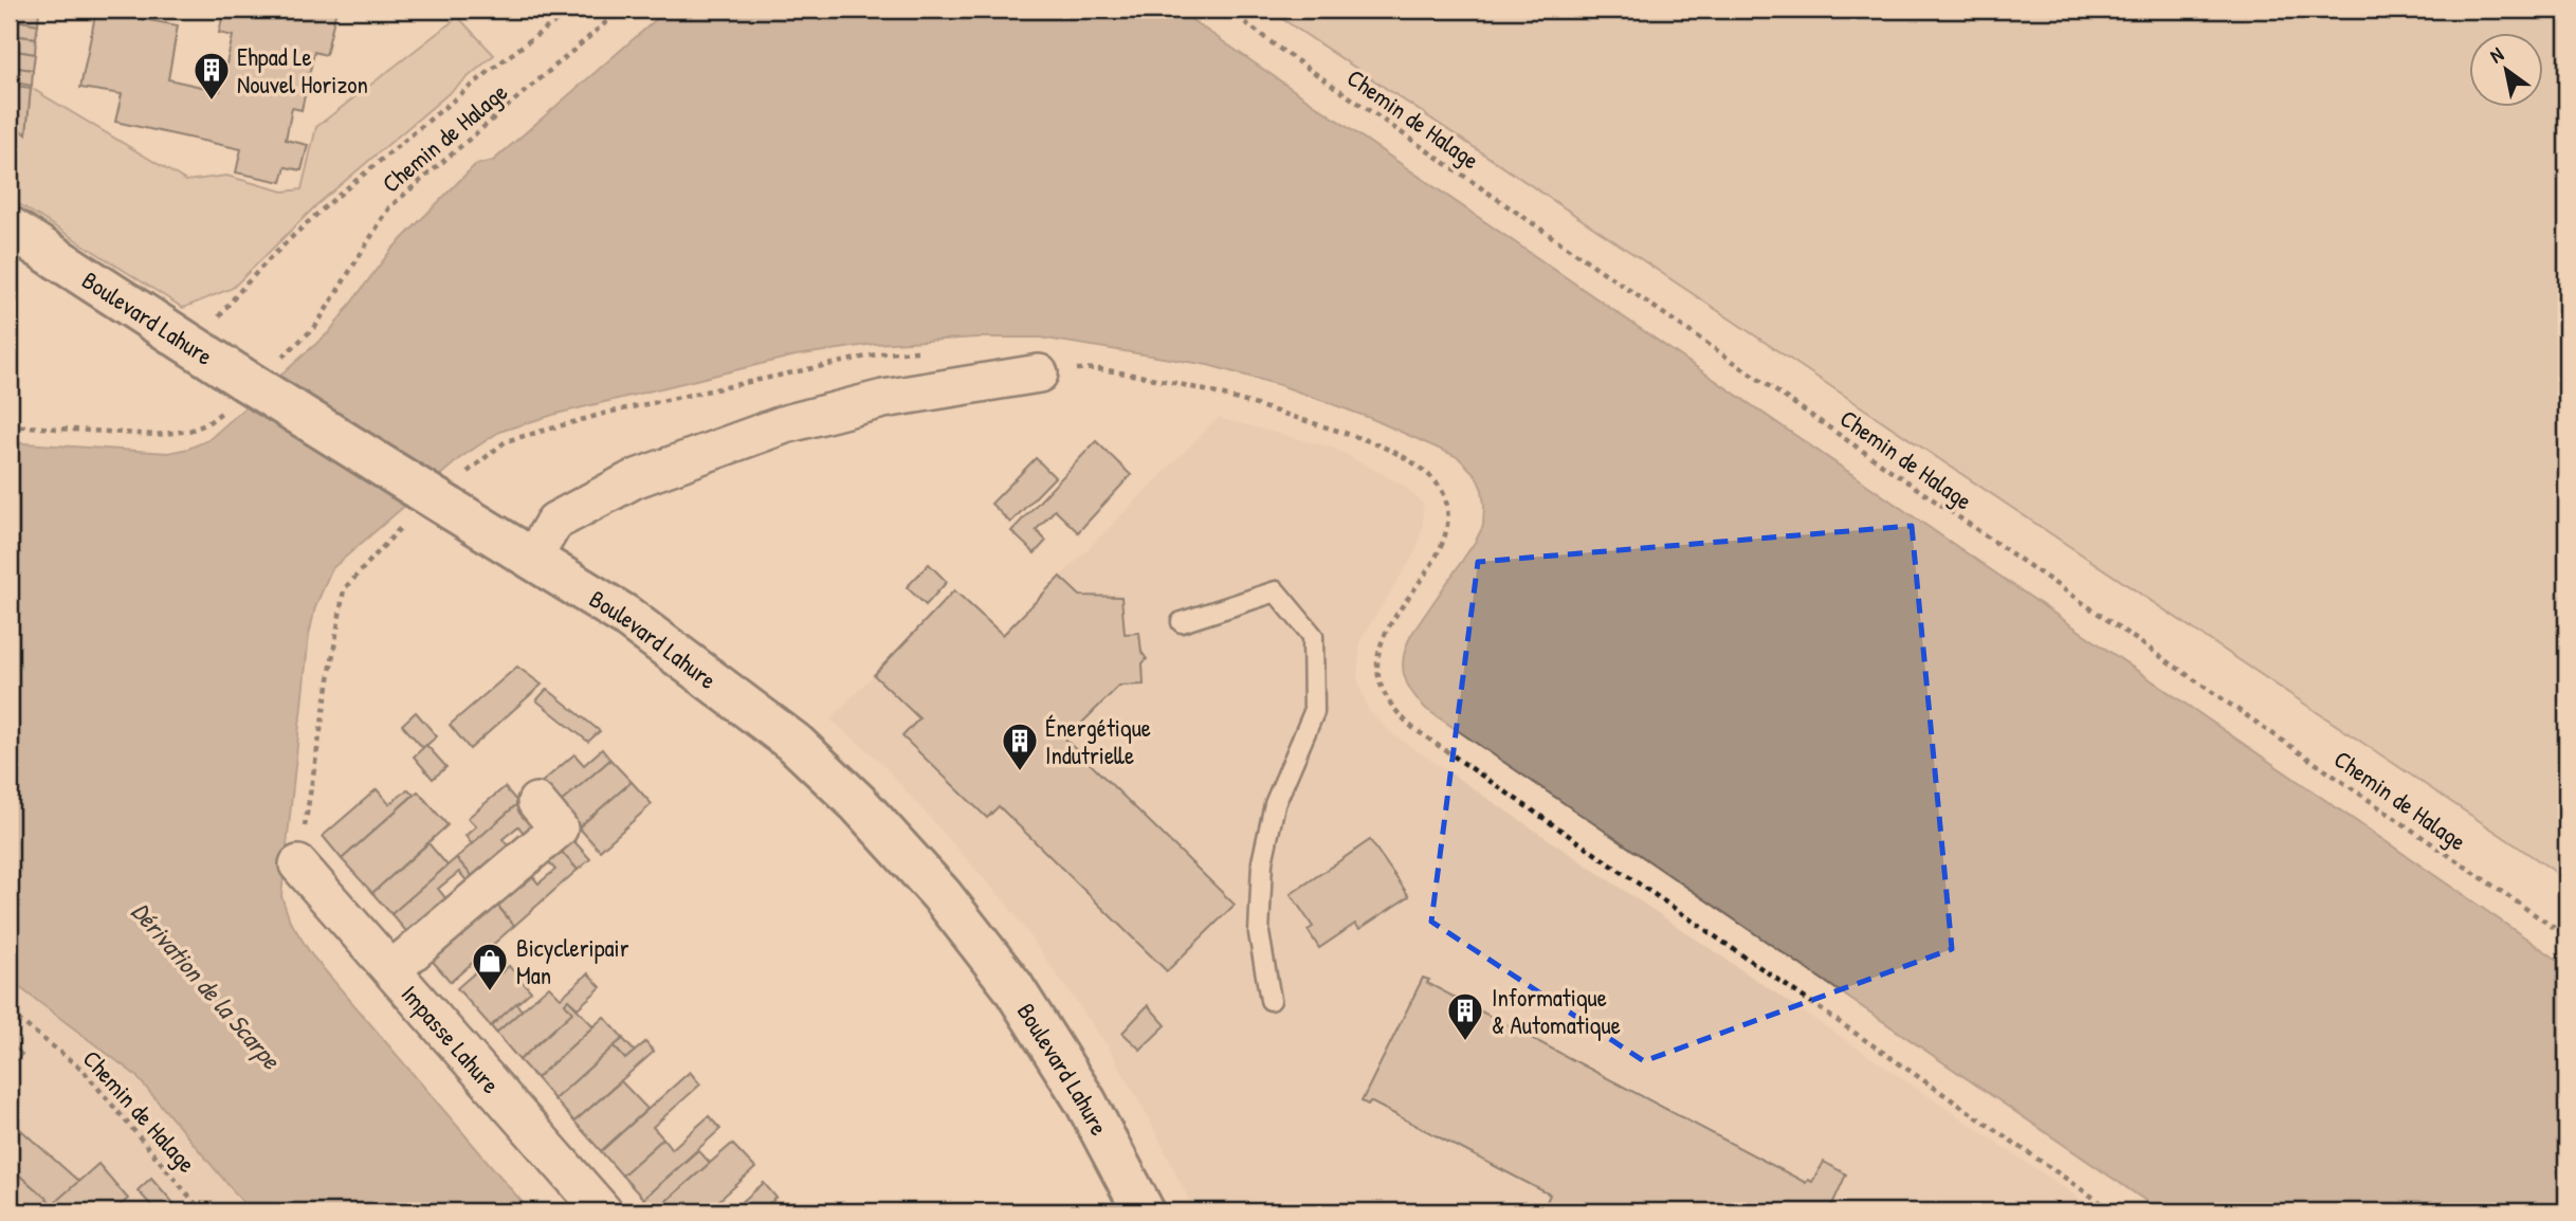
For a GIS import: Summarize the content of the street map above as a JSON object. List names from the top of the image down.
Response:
{
  "streets": {
    "main road": ["Boulevard Lahure"],
    "street": ["Impasse Lahure"],
    "path": ["Chemin de Halage"]
  },
  "crossings": [
    ["Chemin de Halage", "Boulevard Lahure"]
  ],
  "water": ["Dérivation de la Scarpe"],
  "places": {
    "building": ["Ehpad Le Nouvel Horizon", "Énergétique Indutrielle", "Informatique & Automatique"],
    "shop": ["Bicycleripair Man"]
  },
  "north": "top left"
}
